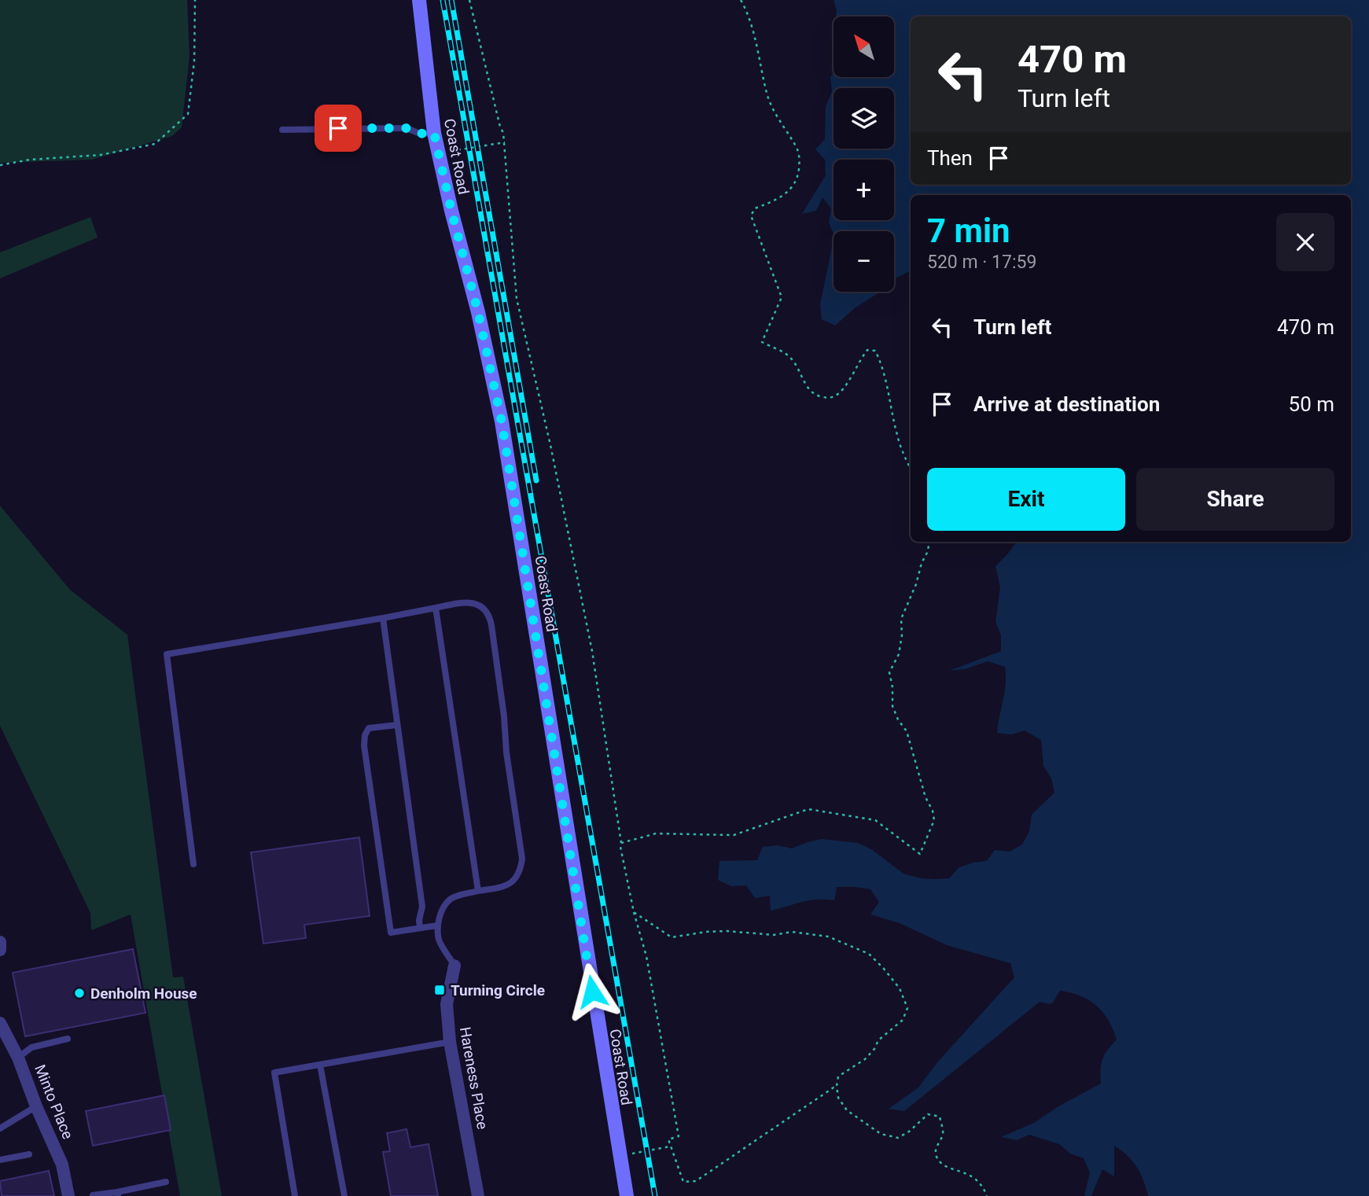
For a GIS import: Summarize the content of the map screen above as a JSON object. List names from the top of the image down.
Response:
{
  "streets": {
    "street": ["Coast Road", "Hareness Place", "Minto Place"]
  },
  "places": {
    "transit": ["Turning Circle"],
    "other": ["Denholm House"]
  },
  "north": "top left",
  "page": {
    "map_buttons": ["+", "−"],
    "turn": ["470 m", "Turn left"],
    "then": "Then",
    "heading": ["7 min", "520 m · 17:59"],
    "list": [
      {
        "name": "Turn left",
        "value": "470 m"
      },
      {
        "name": "Arrive at destination",
        "value": "50 m"
      }
    ],
    "buttons": ["Exit", "Share"]
  }
}
